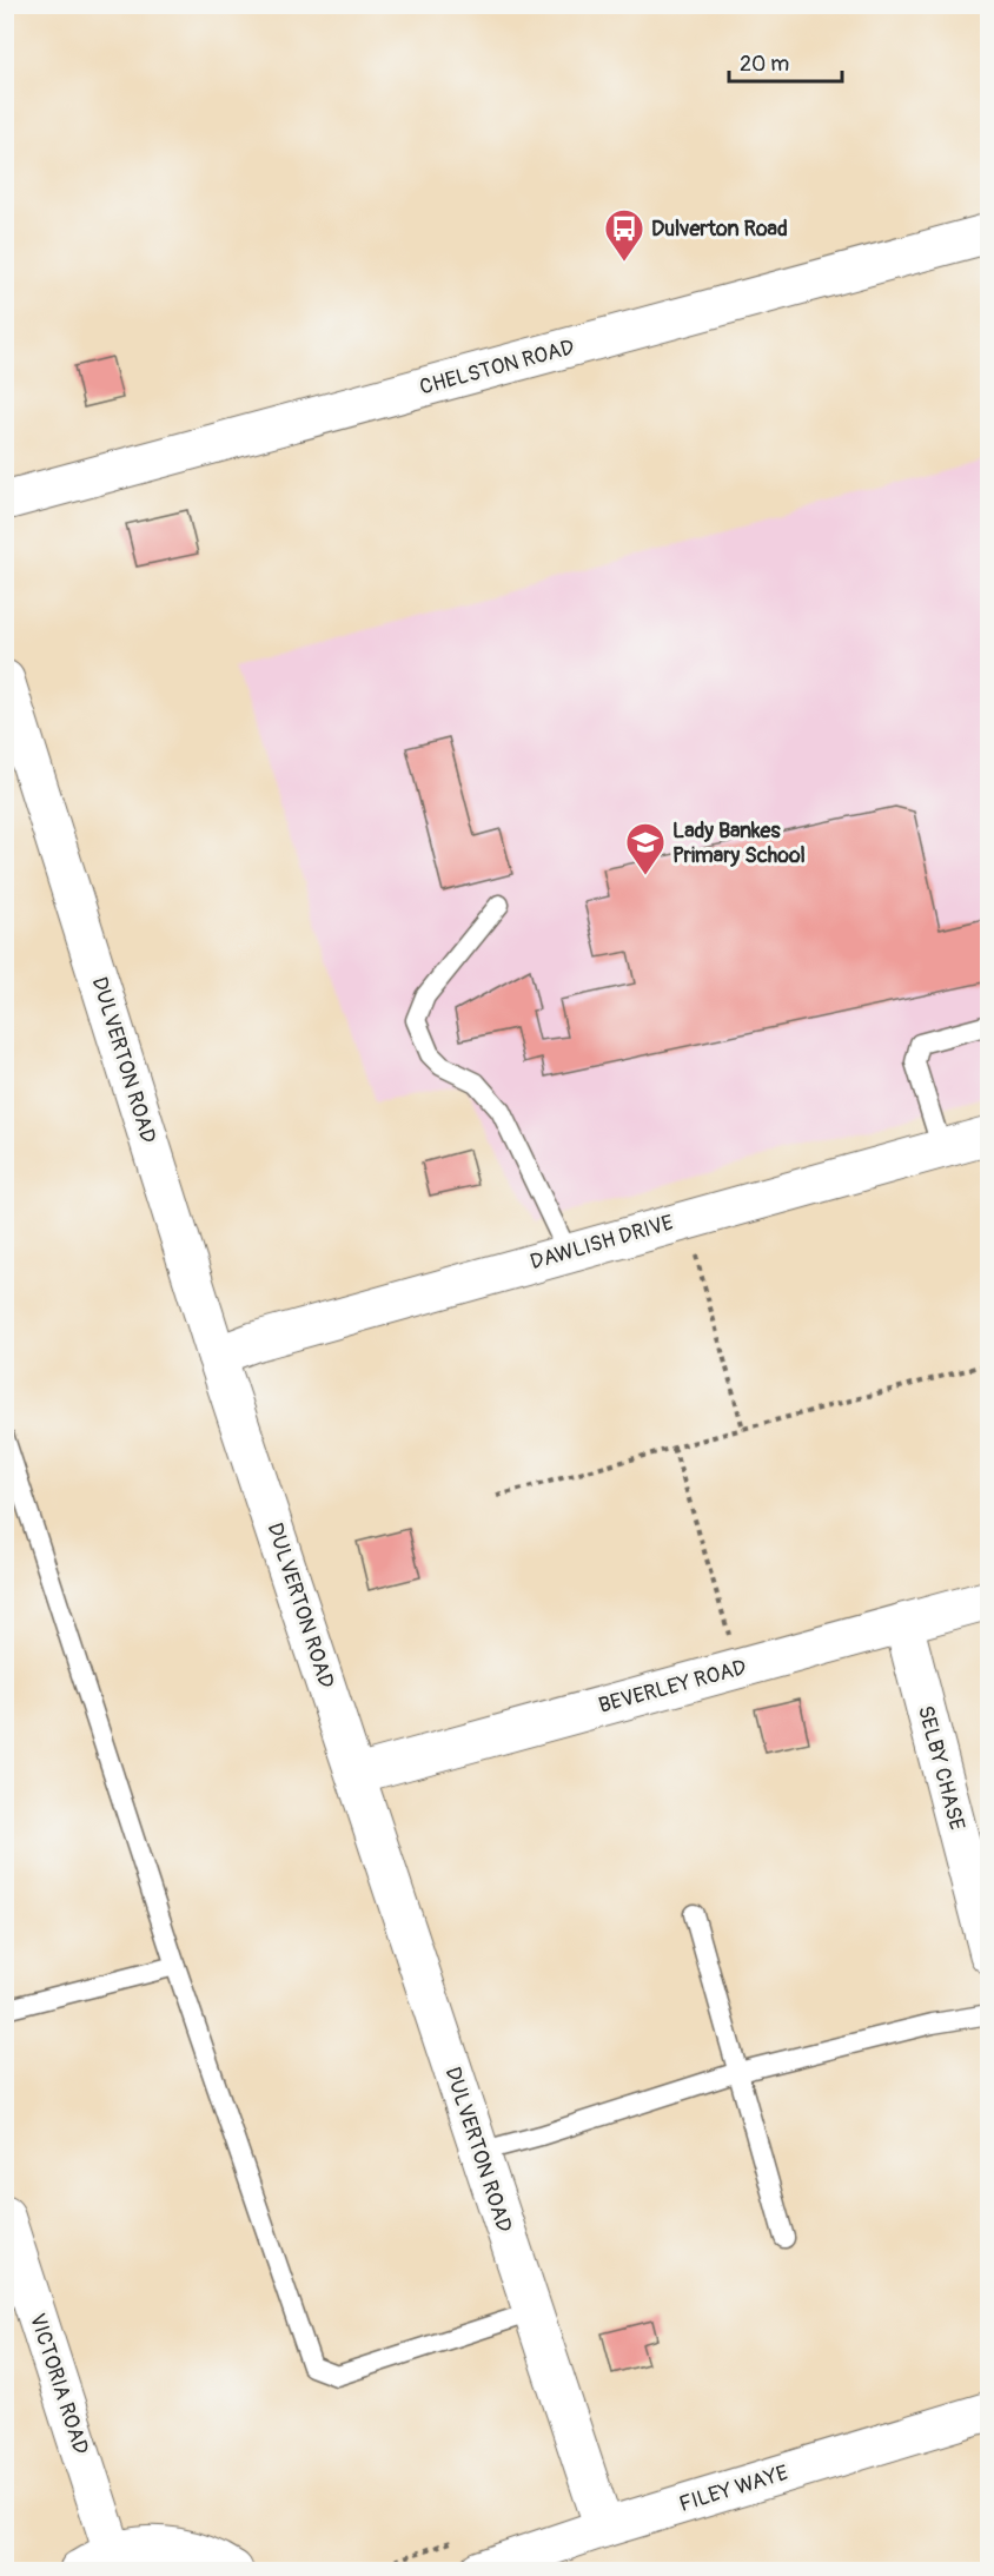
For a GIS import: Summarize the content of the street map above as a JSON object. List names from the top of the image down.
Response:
{
  "streets": {
    "street": [
      "CHELSTON ROAD",
      "DULVERTON ROAD",
      "DAWLISH DRIVE",
      "BEVERLEY ROAD",
      "SELBY CHASE",
      "VICTORIA ROAD",
      "FILEY WAYE"
    ]
  },
  "crossings": [
    ["DULVERTON ROAD", "DAWLISH DRIVE"],
    ["DULVERTON ROAD", "BEVERLEY ROAD"],
    ["DULVERTON ROAD", "FILEY WAYE"],
    ["BEVERLEY ROAD", "SELBY CHASE"]
  ],
  "places": {
    "bus stop": ["Dulverton Road"],
    "school or university": ["Lady Bankes Primary School"]
  },
  "scale_bar": "20 m"
}
